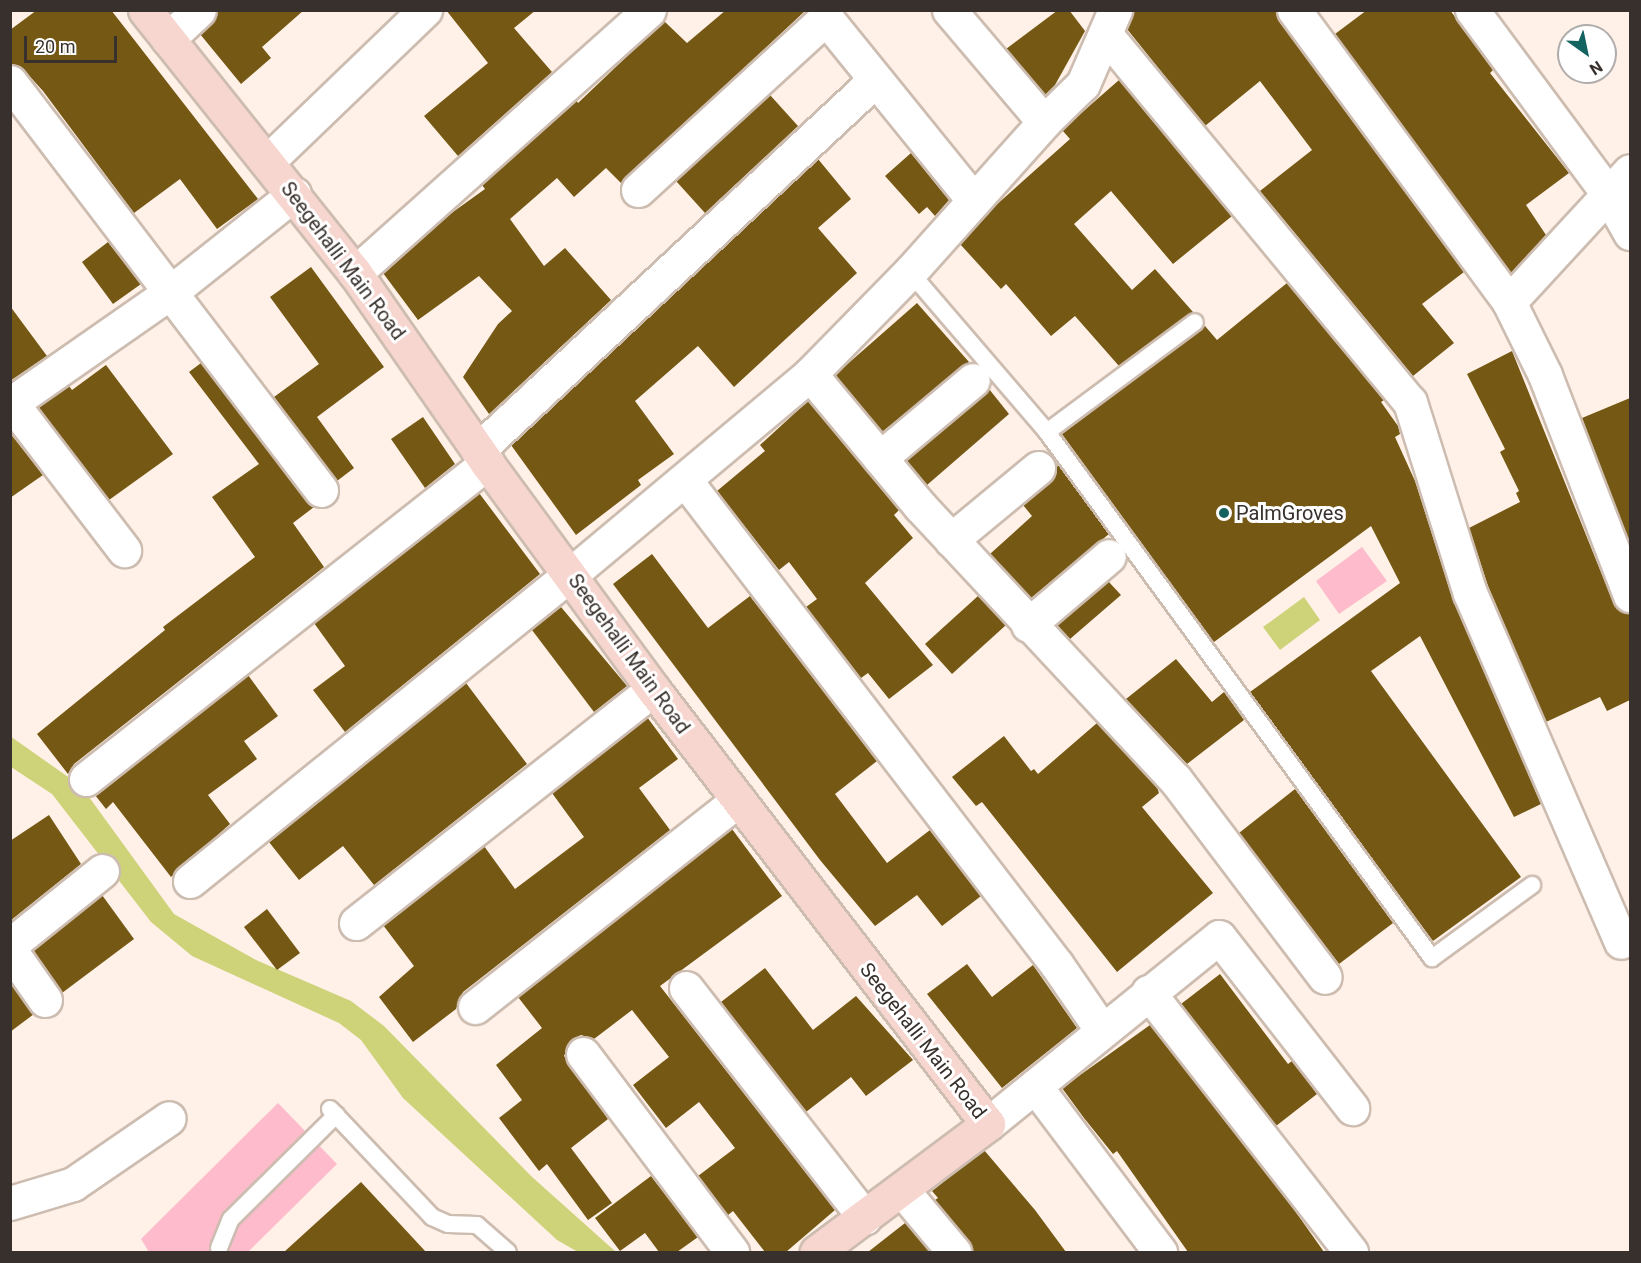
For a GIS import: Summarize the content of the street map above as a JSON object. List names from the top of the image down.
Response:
{
  "streets": {
    "street": ["Seegehalli Main Road"]
  },
  "places": ["PalmGroves"],
  "scale_bar": "20 m",
  "north": "bottom right"
}
